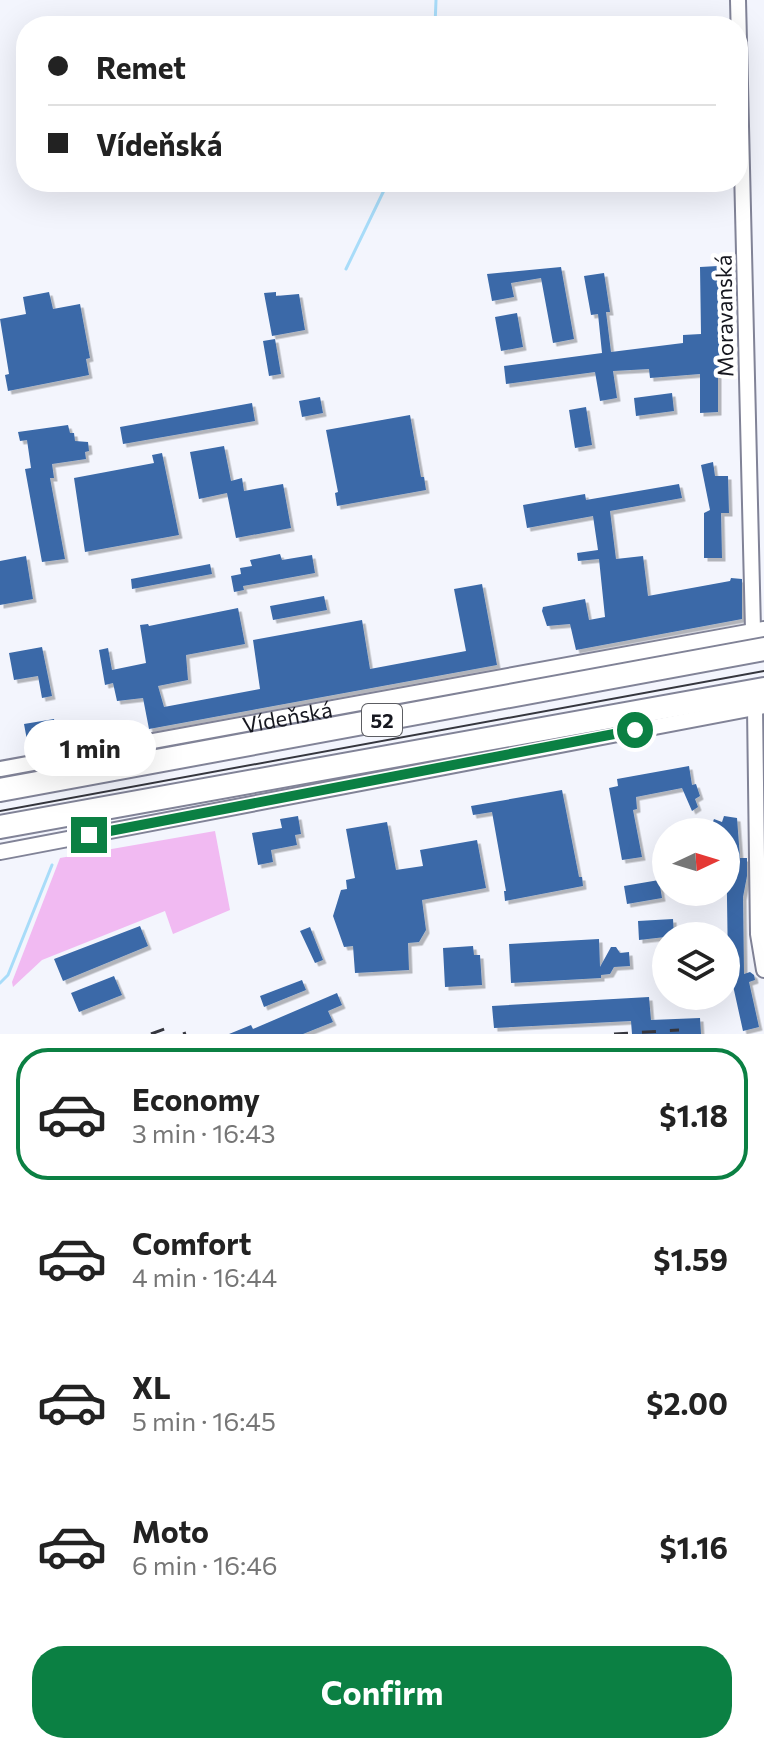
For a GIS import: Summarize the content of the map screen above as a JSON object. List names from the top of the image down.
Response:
{
  "streets": {
    "highway": ["Vídeňská", "52"],
    "street": ["Moravanská"]
  },
  "crossings": [
    ["Moravanská", "Vídeňská"]
  ],
  "north": "right",
  "page": {
    "banner": ["Remet", "Vídeňská"],
    "bubble": "1 min",
    "list": [
      {
        "name": "Economy",
        "note": "3 min · 16:43",
        "value": "$1.18"
      },
      {
        "name": "Comfort",
        "note": "4 min · 16:44",
        "value": "$1.59"
      },
      {
        "name": "XL",
        "note": "5 min · 16:45",
        "value": "$2.00"
      },
      {
        "name": "Moto",
        "note": "6 min · 16:46",
        "value": "$1.16"
      }
    ],
    "buttons": "Confirm"
  }
}
